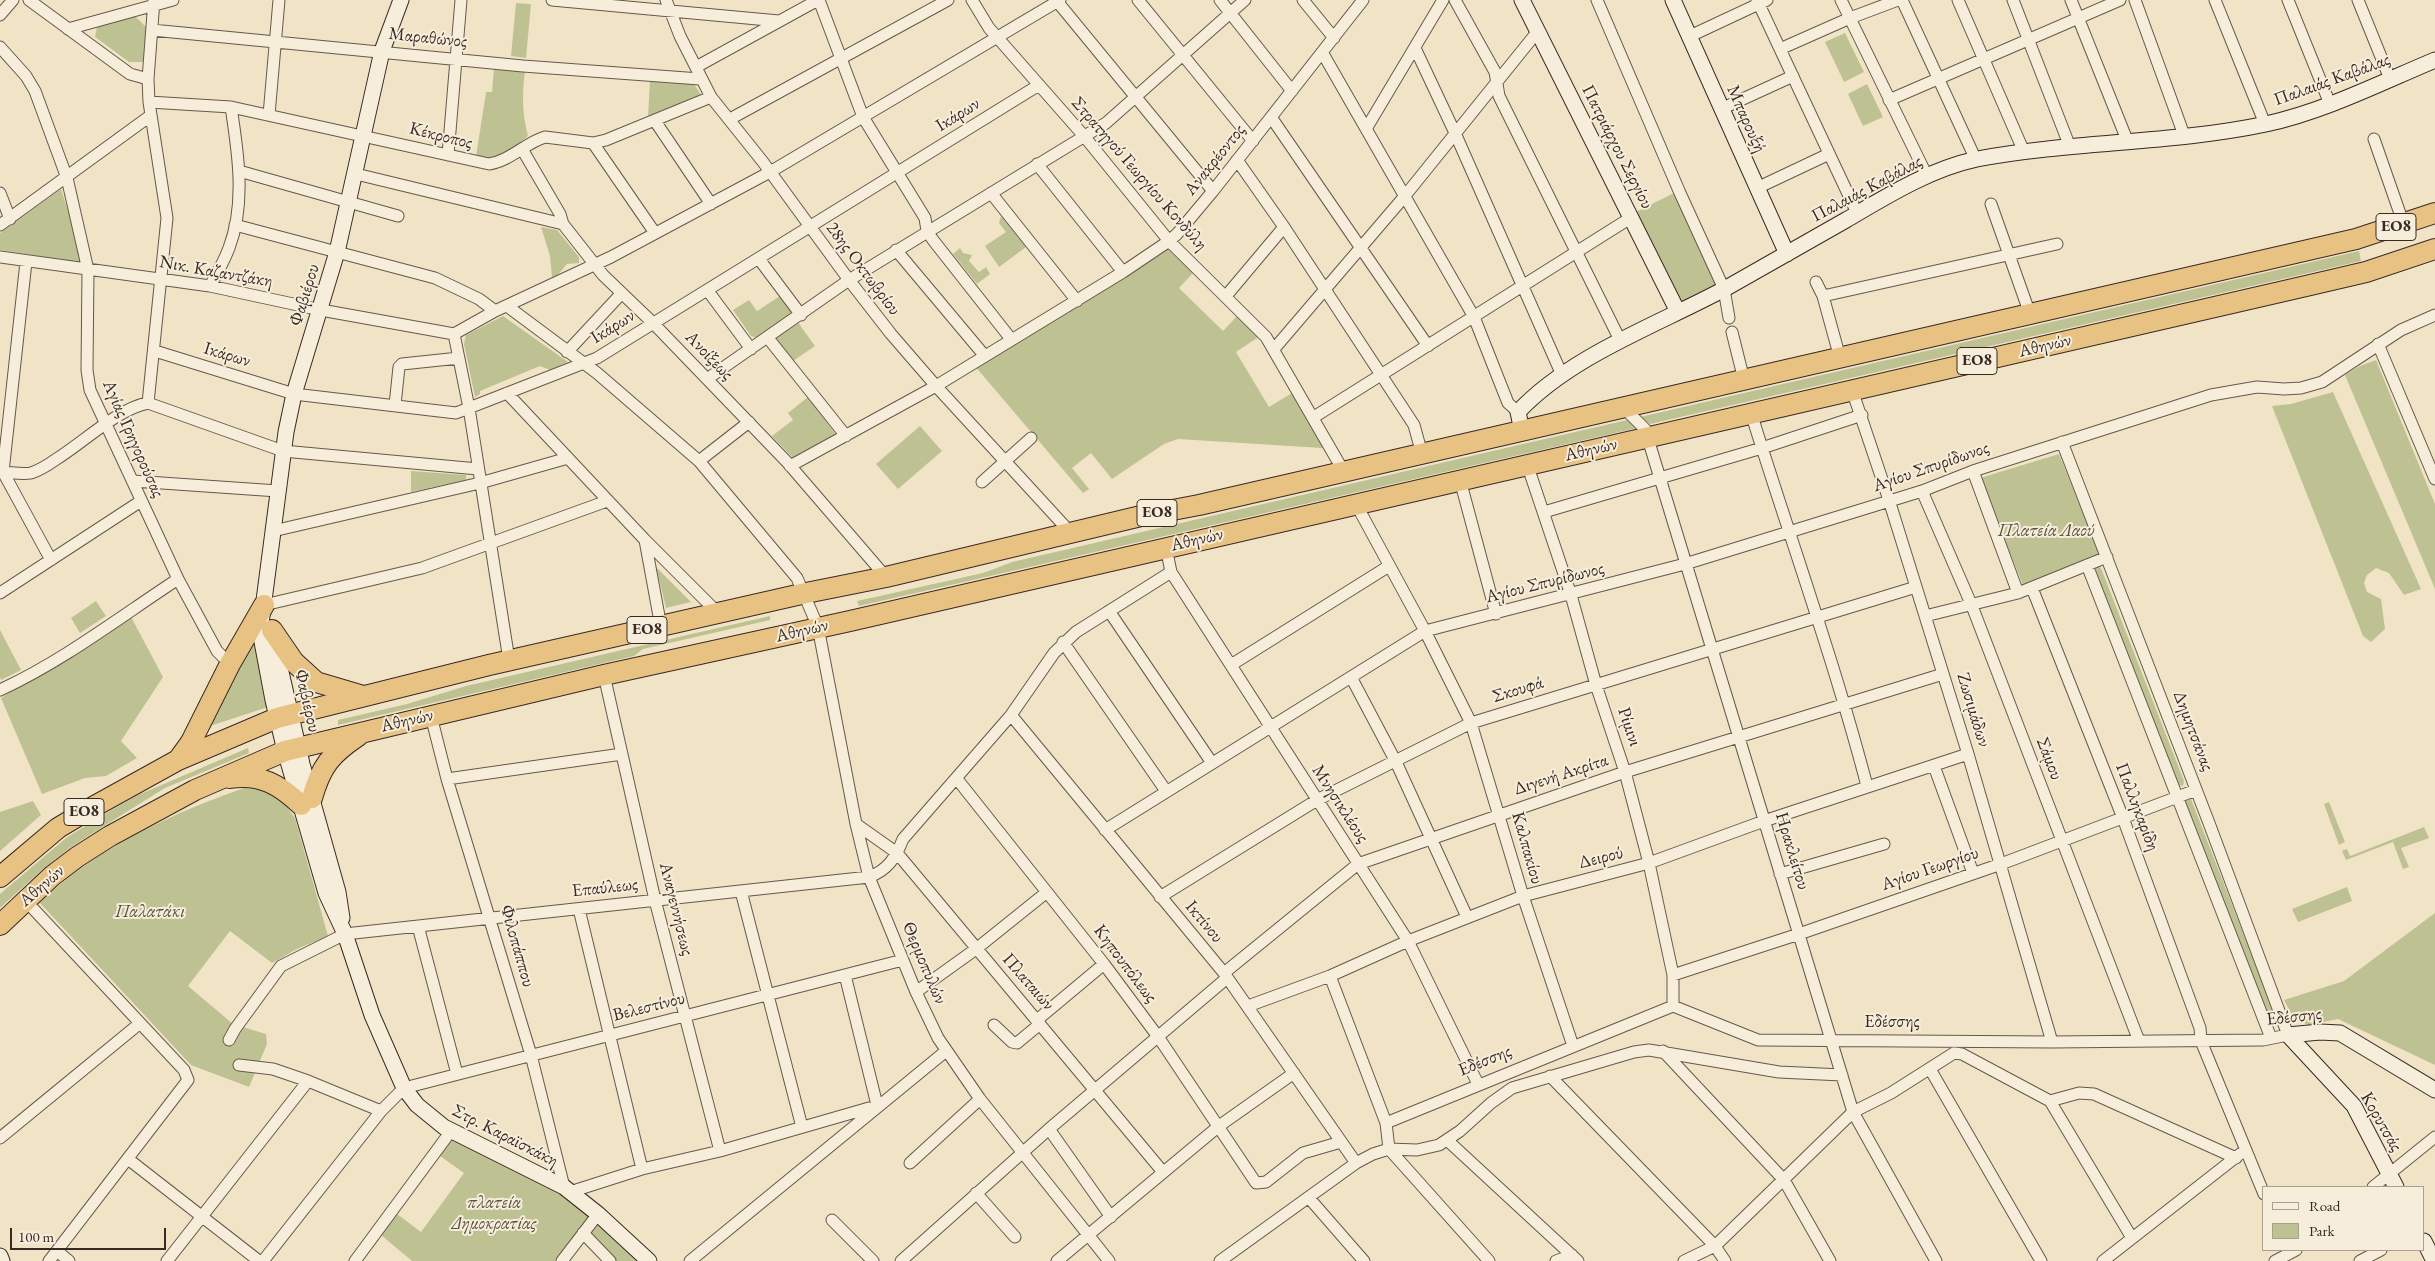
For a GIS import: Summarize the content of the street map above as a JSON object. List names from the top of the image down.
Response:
{
  "streets": {
    "highway": ["ΕΟ8", "Αθηνών"],
    "street": [
      "Μαραθώνος",
      "Παλαιάς Καβάλας",
      "Ικάρων",
      "Μπαρουξή",
      "Κέκροπος",
      "Πατριάρχου Σεργίου",
      "Ανακρέοντος",
      "Στρατηγού Γεωργίου Κονδύλη",
      "28ης Οκτωβρίου",
      "Νικ. Καζαντζάκη",
      "Φαβιέρου",
      "Ανοίξεως",
      "Αγίας Γρηγορούσας",
      "Αγίου Σπυρίδωνος",
      "Σκουφά",
      "Ζωσιμάδων",
      "Ρίμινι",
      "Δημητσάνας",
      "Σάμου",
      "Διγενή Ακρίτα",
      "Μνησικλέους",
      "Παλληκαρίδη",
      "Καλπακίου",
      "Ηρακλείτου",
      "Δειρού",
      "Αγίου Γεωργίου",
      "Επαύλεως",
      "Αναγεννήσεως",
      "Ικτίνου",
      "Φιλοπάππου",
      "Θερμοπυλών",
      "Κηπουπόλεως",
      "Πλαταιών",
      "Βελεστίνου",
      "Εδέσσης",
      "Κορυτσάς",
      "Στρ. Καραϊσκάκη"
    ]
  },
  "crossings": [
    ["Μαραθώνος", "28ης Οκτωβρίου"],
    ["Μαραθώνος", "Φαβιέρου"],
    ["Παλαιάς Καβάλας", "Μπαρουξή"],
    ["Παλαιάς Καβάλας", "Πατριάρχου Σεργίου"],
    ["Παλαιάς Καβάλας", "Αθηνών"],
    ["Ικάρων", "Στρατηγού Γεωργίου Κονδύλη"],
    ["Ικάρων", "28ης Οκτωβρίου"],
    ["Ικάρων", "Φαβιέρου"],
    ["Ικάρων", "Ανοίξεως"],
    ["Ικάρων", "Θερμοπυλών"],
    ["Κέκροπος", "28ης Οκτωβρίου"],
    ["Κέκροπος", "Φαβιέρου"],
    ["Κέκροπος", "Ανοίξεως"],
    ["Ανακρέοντος", "Στρατηγού Γεωργίου Κονδύλη"],
    ["Ανακρέοντος", "28ης Οκτωβρίου"],
    ["Ανακρέοντος", "Ανοίξεως"],
    ["Στρατηγού Γεωργίου Κονδύλη", "Αθηνών"],
    ["28ης Οκτωβρίου", "Αθηνών"],
    ["Νικ. Καζαντζάκη", "Φαβιέρου"],
    ["Νικ. Καζαντζάκη", "Αγίας Γρηγορούσας"],
    ["Φαβιέρου", "Αθηνών"],
    ["Φαβιέρου", "Στρ. Καραϊσκάκη"],
    ["Αθηνών", "Ανοίξεως"],
    ["Αθηνών", "Ζωσιμάδων"],
    ["Αθηνών", "Ρίμινι"],
    ["Αθηνών", "Μνησικλέους"],
    ["Αθηνών", "Καλπακίου"],
    ["Αθηνών", "Ηρακλείτου"],
    ["Αθηνών", "Αναγεννήσεως"],
    ["Αθηνών", "Φιλοπάππου"],
    ["Αθηνών", "Θερμοπυλών"],
    ["Αθηνών", "Στρ. Καραϊσκάκη"],
    ["Αγίου Σπυρίδωνος", "Ζωσιμάδων"],
    ["Αγίου Σπυρίδωνος", "Ρίμινι"],
    ["Αγίου Σπυρίδωνος", "Δημητσάνας"],
    ["Αγίου Σπυρίδωνος", "Σάμου"],
    ["Αγίου Σπυρίδωνος", "Μνησικλέους"],
    ["Αγίου Σπυρίδωνος", "Καλπακίου"],
    ["Αγίου Σπυρίδωνος", "Ηρακλείτου"],
    ["Αγίου Σπυρίδωνος", "Ικτίνου"],
    ["Σκουφά", "Ζωσιμάδων"],
    ["Σκουφά", "Ρίμινι"],
    ["Σκουφά", "Μνησικλέους"],
    ["Σκουφά", "Καλπακίου"],
    ["Σκουφά", "Ηρακλείτου"],
    ["Σκουφά", "Ικτίνου"],
    ["Ζωσιμάδων", "Διγενή Ακρίτα"],
    ["Ζωσιμάδων", "Δειρού"],
    ["Ζωσιμάδων", "Αγίου Γεωργίου"],
    ["Ζωσιμάδων", "Εδέσσης"],
    ["Ρίμινι", "Διγενή Ακρίτα"],
    ["Ρίμινι", "Δειρού"],
    ["Ρίμινι", "Αγίου Γεωργίου"],
    ["Ρίμινι", "Εδέσσης"],
    ["Δημητσάνας", "Αγίου Γεωργίου"],
    ["Δημητσάνας", "Εδέσσης"],
    ["Δημητσάνας", "Κορυτσάς"],
    ["Σάμου", "Αγίου Γεωργίου"],
    ["Σάμου", "Εδέσσης"],
    ["Διγενή Ακρίτα", "Μνησικλέους"],
    ["Διγενή Ακρίτα", "Καλπακίου"],
    ["Διγενή Ακρίτα", "Ηρακλείτου"],
    ["Διγενή Ακρίτα", "Ικτίνου"],
    ["Διγενή Ακρίτα", "Θερμοπυλών"],
    ["Διγενή Ακρίτα", "Κηπουπόλεως"],
    ["Διγενή Ακρίτα", "Πλαταιών"],
    ["Μνησικλέους", "Δειρού"],
    ["Μνησικλέους", "Εδέσσης"],
    ["Παλληκαρίδη", "Αγίου Γεωργίου"],
    ["Παλληκαρίδη", "Εδέσσης"],
    ["Καλπακίου", "Δειρού"],
    ["Καλπακίου", "Εδέσσης"],
    ["Ηρακλείτου", "Δειρού"],
    ["Ηρακλείτου", "Αγίου Γεωργίου"],
    ["Ηρακλείτου", "Εδέσσης"],
    ["Δειρού", "Ικτίνου"],
    ["Επαύλεως", "Αναγεννήσεως"],
    ["Επαύλεως", "Φιλοπάππου"],
    ["Επαύλεως", "Θερμοπυλών"],
    ["Επαύλεως", "Στρ. Καραϊσκάκη"],
    ["Αναγεννήσεως", "Βελεστίνου"],
    ["Ικτίνου", "Κηπουπόλεως"],
    ["Ικτίνου", "Εδέσσης"],
    ["Φιλοπάππου", "Βελεστίνου"],
    ["Φιλοπάππου", "Στρ. Καραϊσκάκη"],
    ["Θερμοπυλών", "Πλαταιών"],
    ["Θερμοπυλών", "Βελεστίνου"],
    ["Βελεστίνου", "Στρ. Καραϊσκάκη"],
    ["Εδέσσης", "Κορυτσάς"]
  ],
  "parks": ["Πλατεία Λαού", "Παλατάκι", "πλατεία Δημοκρατίας"],
  "legend": ["Road", "Park"],
  "scale_bar": "100 m"
}
